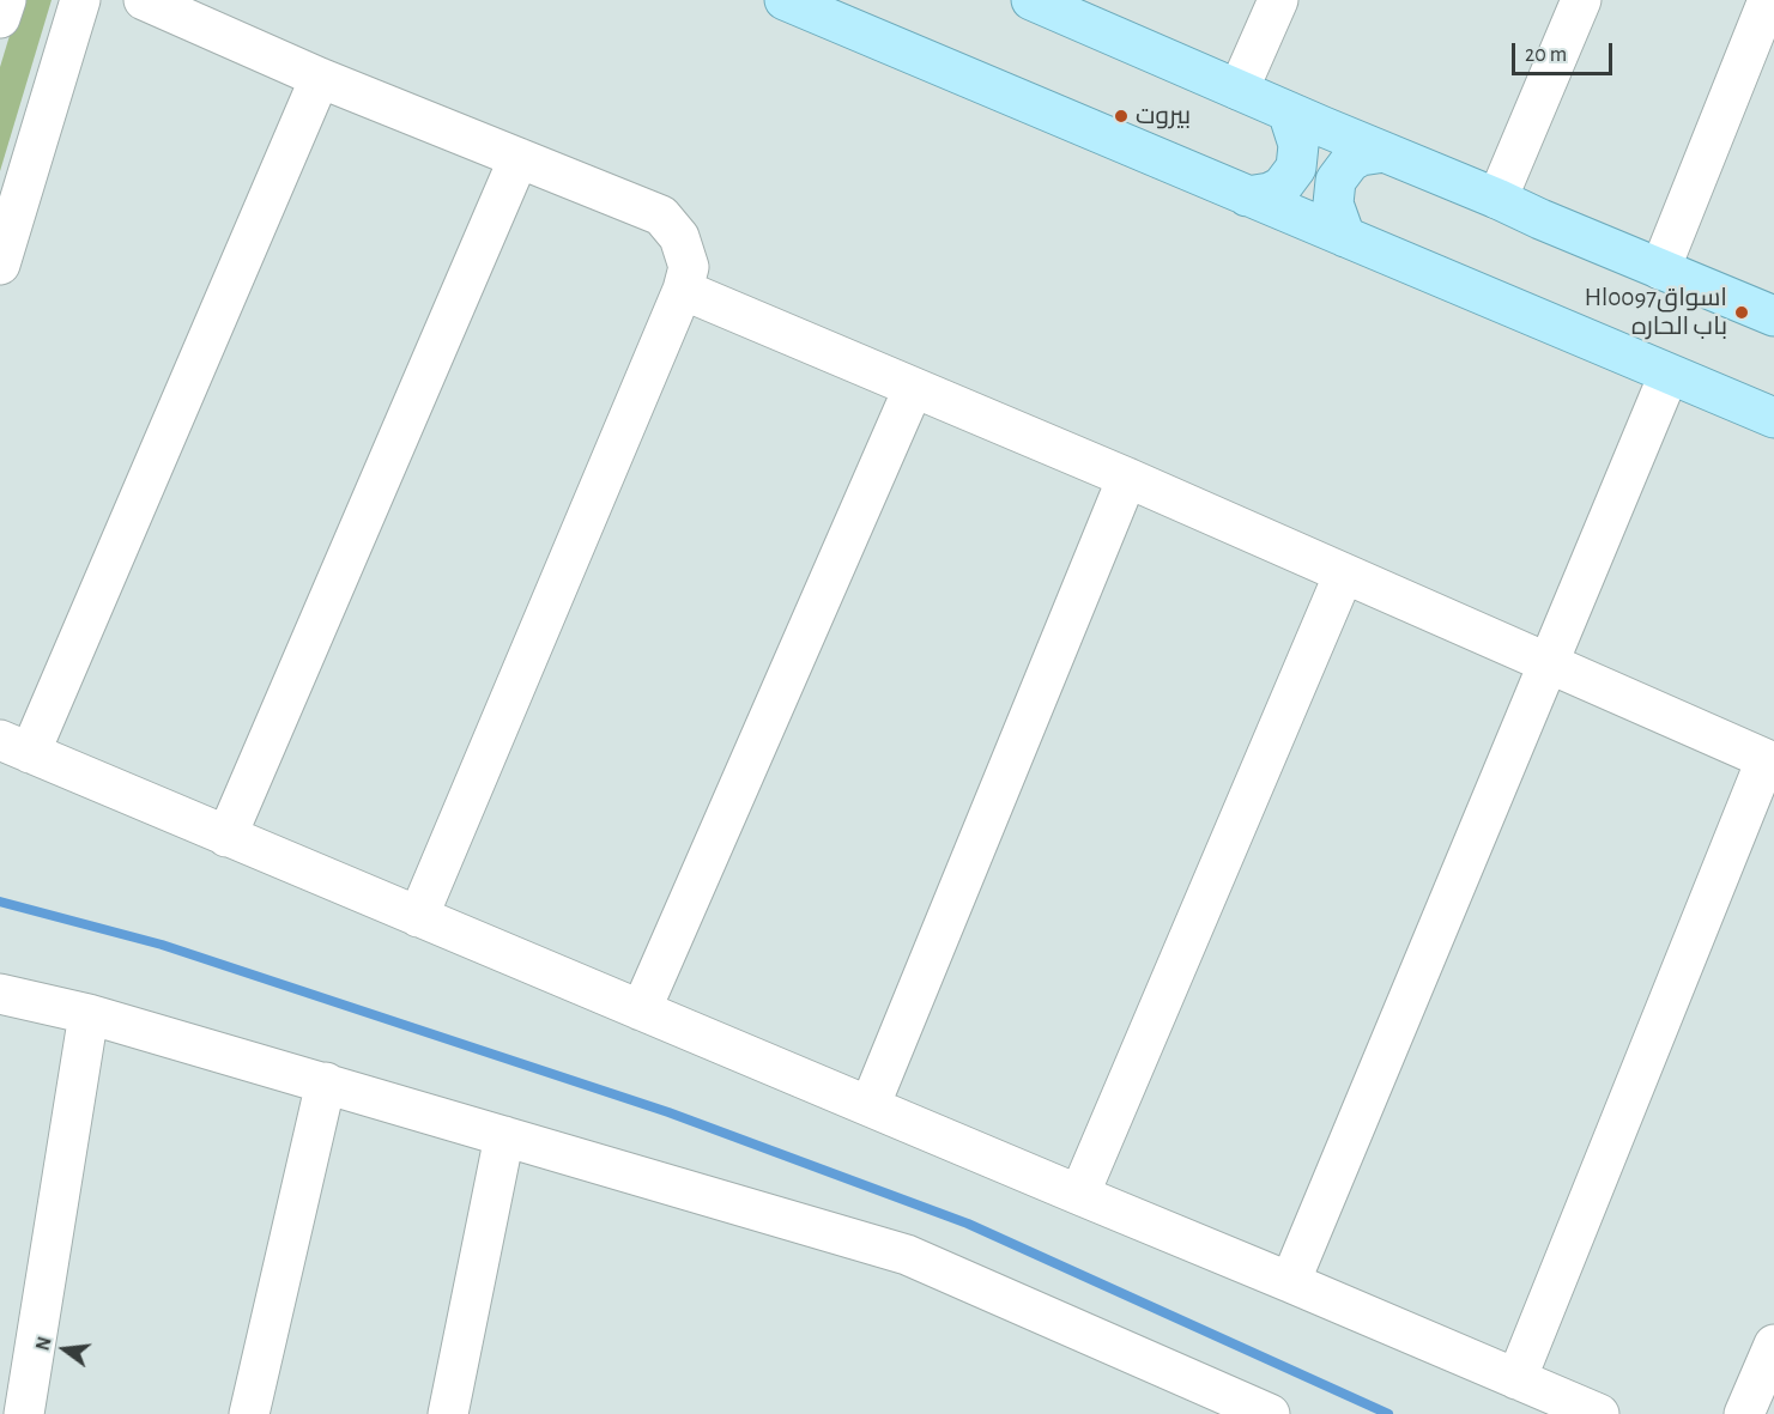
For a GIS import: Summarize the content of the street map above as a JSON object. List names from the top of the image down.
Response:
{
  "places": ["بيروت", "Hl0097اسواق باب الحاره"],
  "scale_bar": "20 m",
  "north": "left"
}
